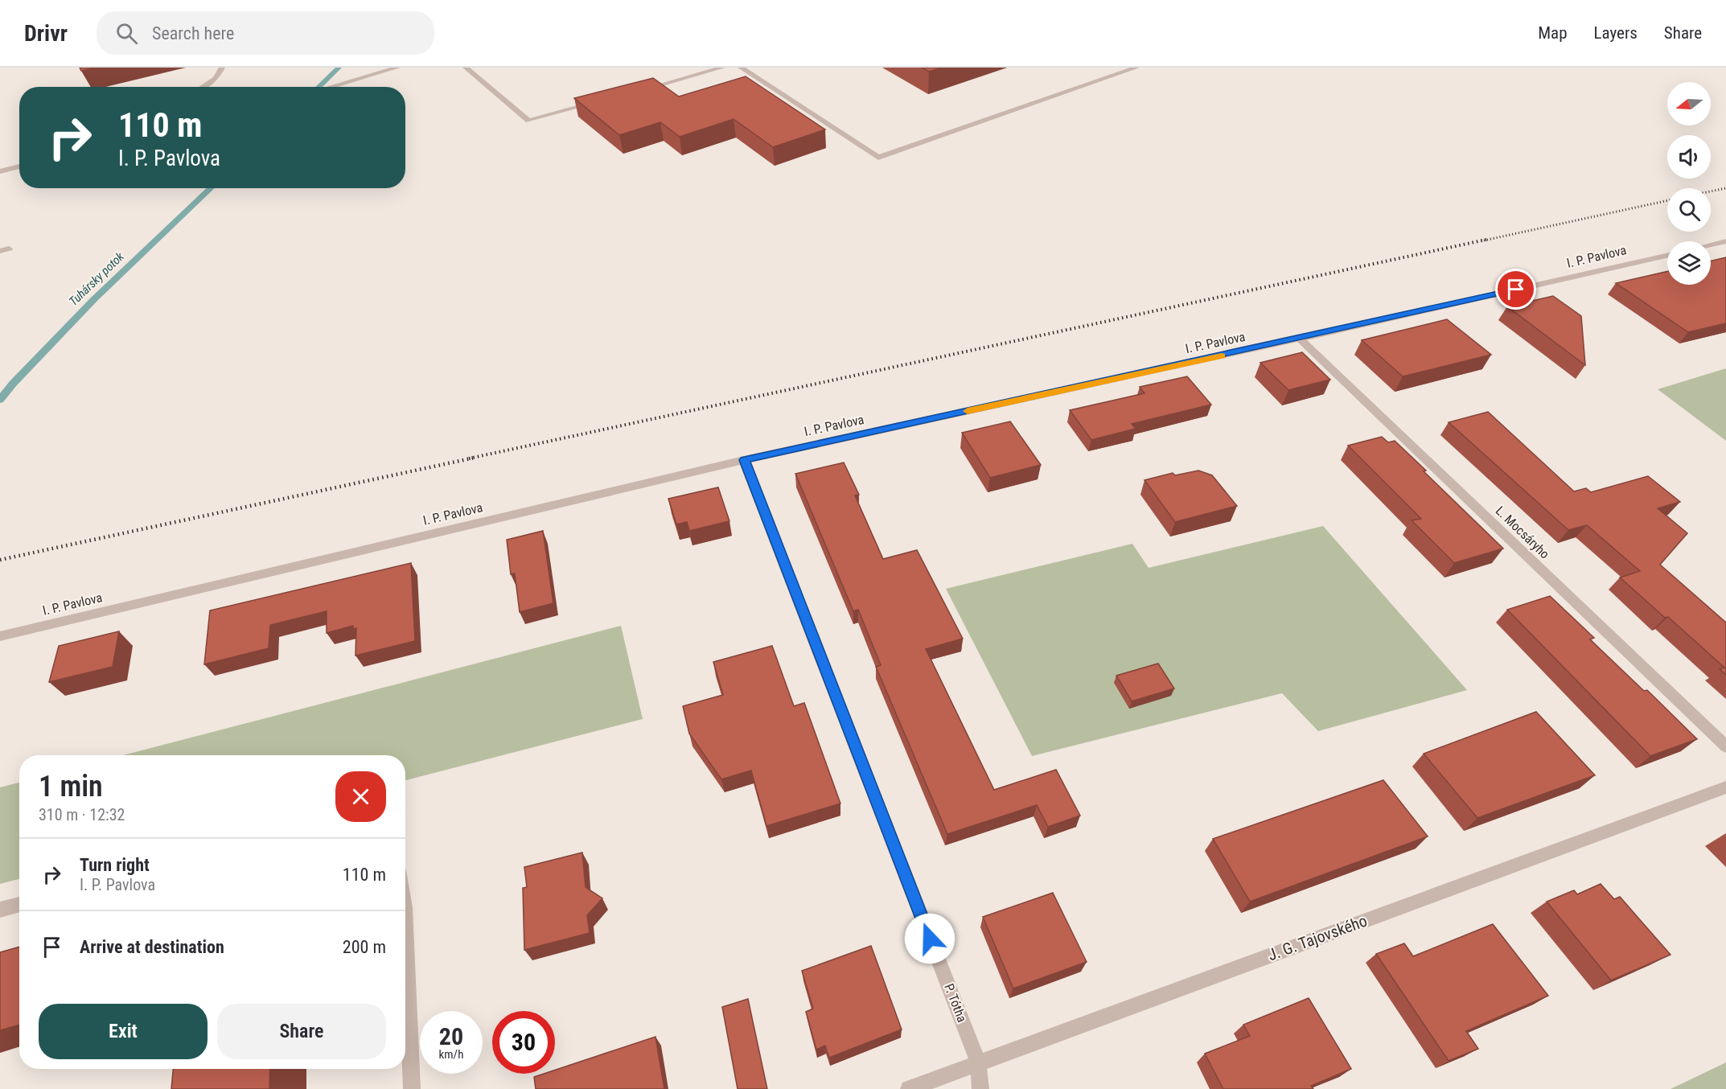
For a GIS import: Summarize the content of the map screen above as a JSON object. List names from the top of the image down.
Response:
{
  "streets": {
    "street": [
      "I. P. Pavlova",
      "L. Mocsáryho",
      "J. G. Tajovského",
      "P. Tótha"
    ]
  },
  "crossings": [
    ["I. P. Pavlova", "L. Mocsáryho"],
    ["I. P. Pavlova", "P. Tótha"],
    ["J. G. Tajovského", "P. Tótha"]
  ],
  "water": ["Tuhársky potok"],
  "north": "left",
  "page": {
    "header": "Drivr",
    "search": "Search here",
    "nav": ["Map", "Layers", "Share"],
    "turn": ["110 m", "I. P. Pavlova"],
    "heading": ["1 min", "310 m · 12:32"],
    "list": [
      {
        "name": "Turn right",
        "note": "I. P. Pavlova",
        "value": "110 m"
      },
      {
        "name": "Arrive at destination",
        "value": "200 m"
      }
    ],
    "buttons": ["Exit", "Share"],
    "speed": "20 km/h",
    "limit": "30"
  }
}
